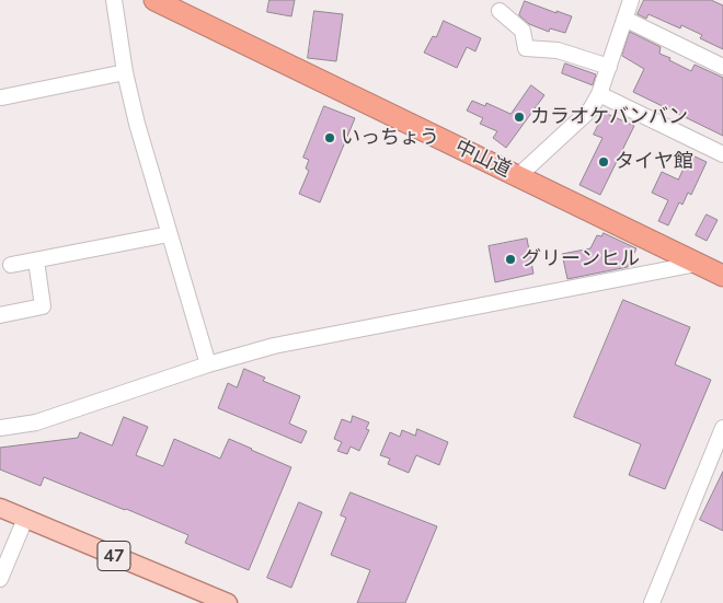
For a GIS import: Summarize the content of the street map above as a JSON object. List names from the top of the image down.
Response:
{
  "streets": {
    "highway": ["中山道"],
    "main road": ["47"]
  },
  "places": [
    "カラオケバンバン",
    "いっちょう",
    "タイヤ館",
    "グリーンヒル"
  ]
}
